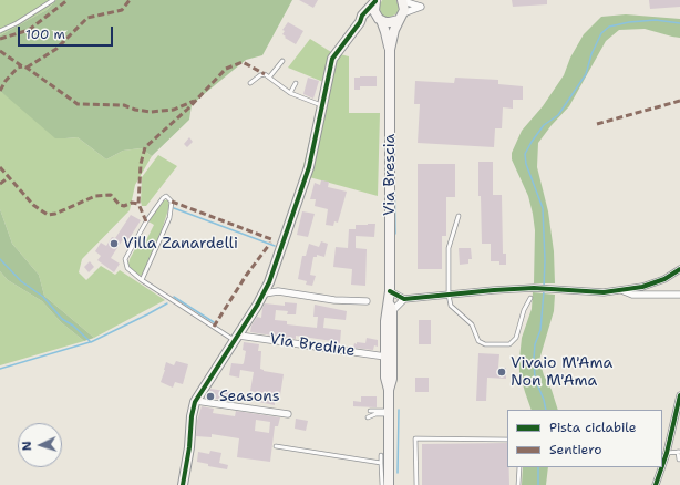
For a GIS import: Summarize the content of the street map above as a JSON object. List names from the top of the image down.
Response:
{
  "streets": {
    "main road": ["Via Brescia"],
    "street": ["Via Bredine"]
  },
  "crossings": [
    ["Via Brescia", "Via Bredine"]
  ],
  "places": ["Villa Zanardelli", "Vivaio M'Ama Non M'Ama", "Seasons"],
  "legend": ["Pista ciclabile", "Sentiero"],
  "scale_bar": "100 m",
  "north": "left"
}
